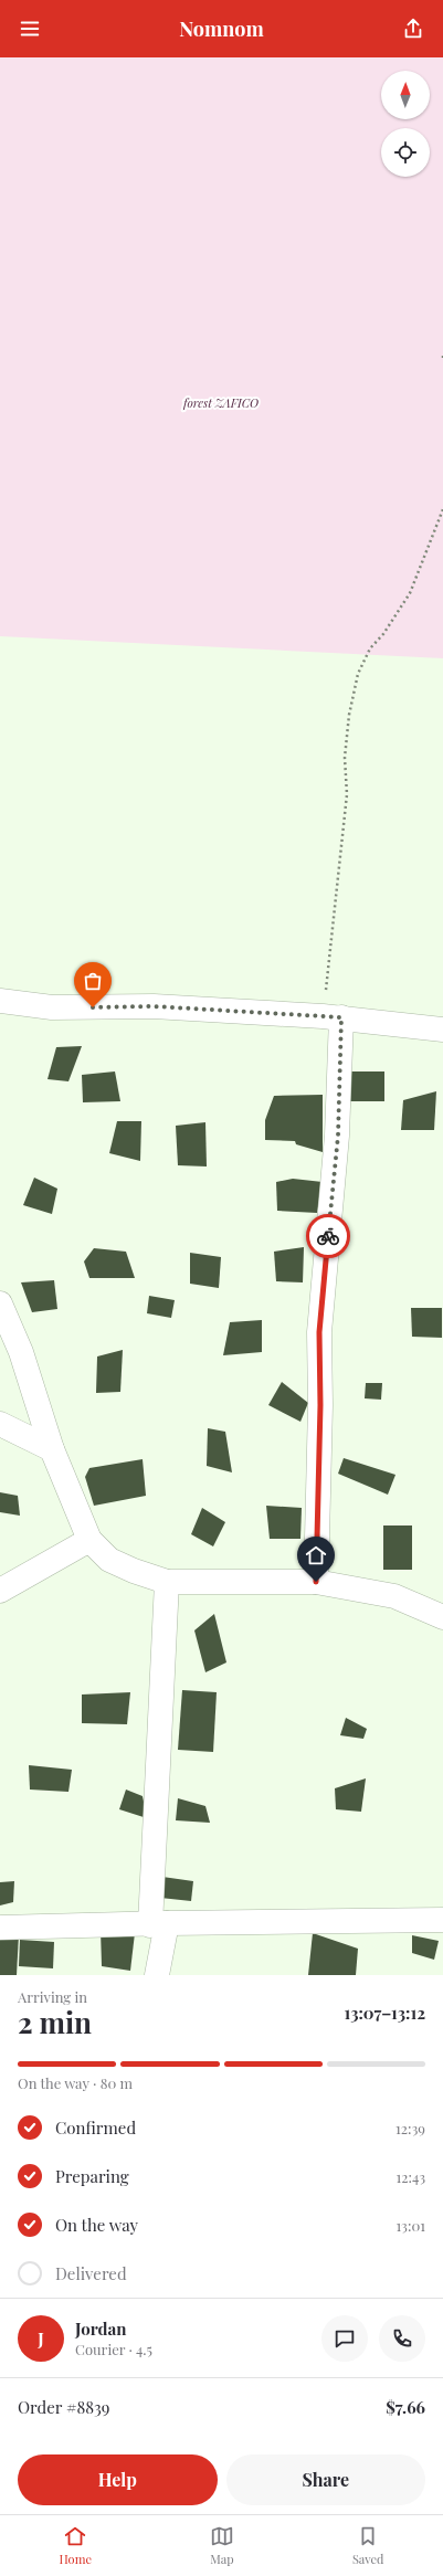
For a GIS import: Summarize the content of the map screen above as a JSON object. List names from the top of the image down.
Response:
{
  "parks": ["forest ZAFICO"],
  "north": "top",
  "page": {
    "header": "Nomnom",
    "heading": ["2 min", "Arriving in", "13:07–13:12"],
    "panel": [
      "Jordan",
      "Courier · 4.5",
      "Order #8839",
      "$7.66"
    ],
    "bar": "On the way · 80 m",
    "list": [
      ["Confirmed", "12:39"],
      ["Preparing", "12:43"],
      ["On the way", "13:01"],
      "Delivered"
    ],
    "round": "J",
    "buttons": ["Help", "Share"],
    "tabs": ["Home", "Map", "Saved"]
  }
}
